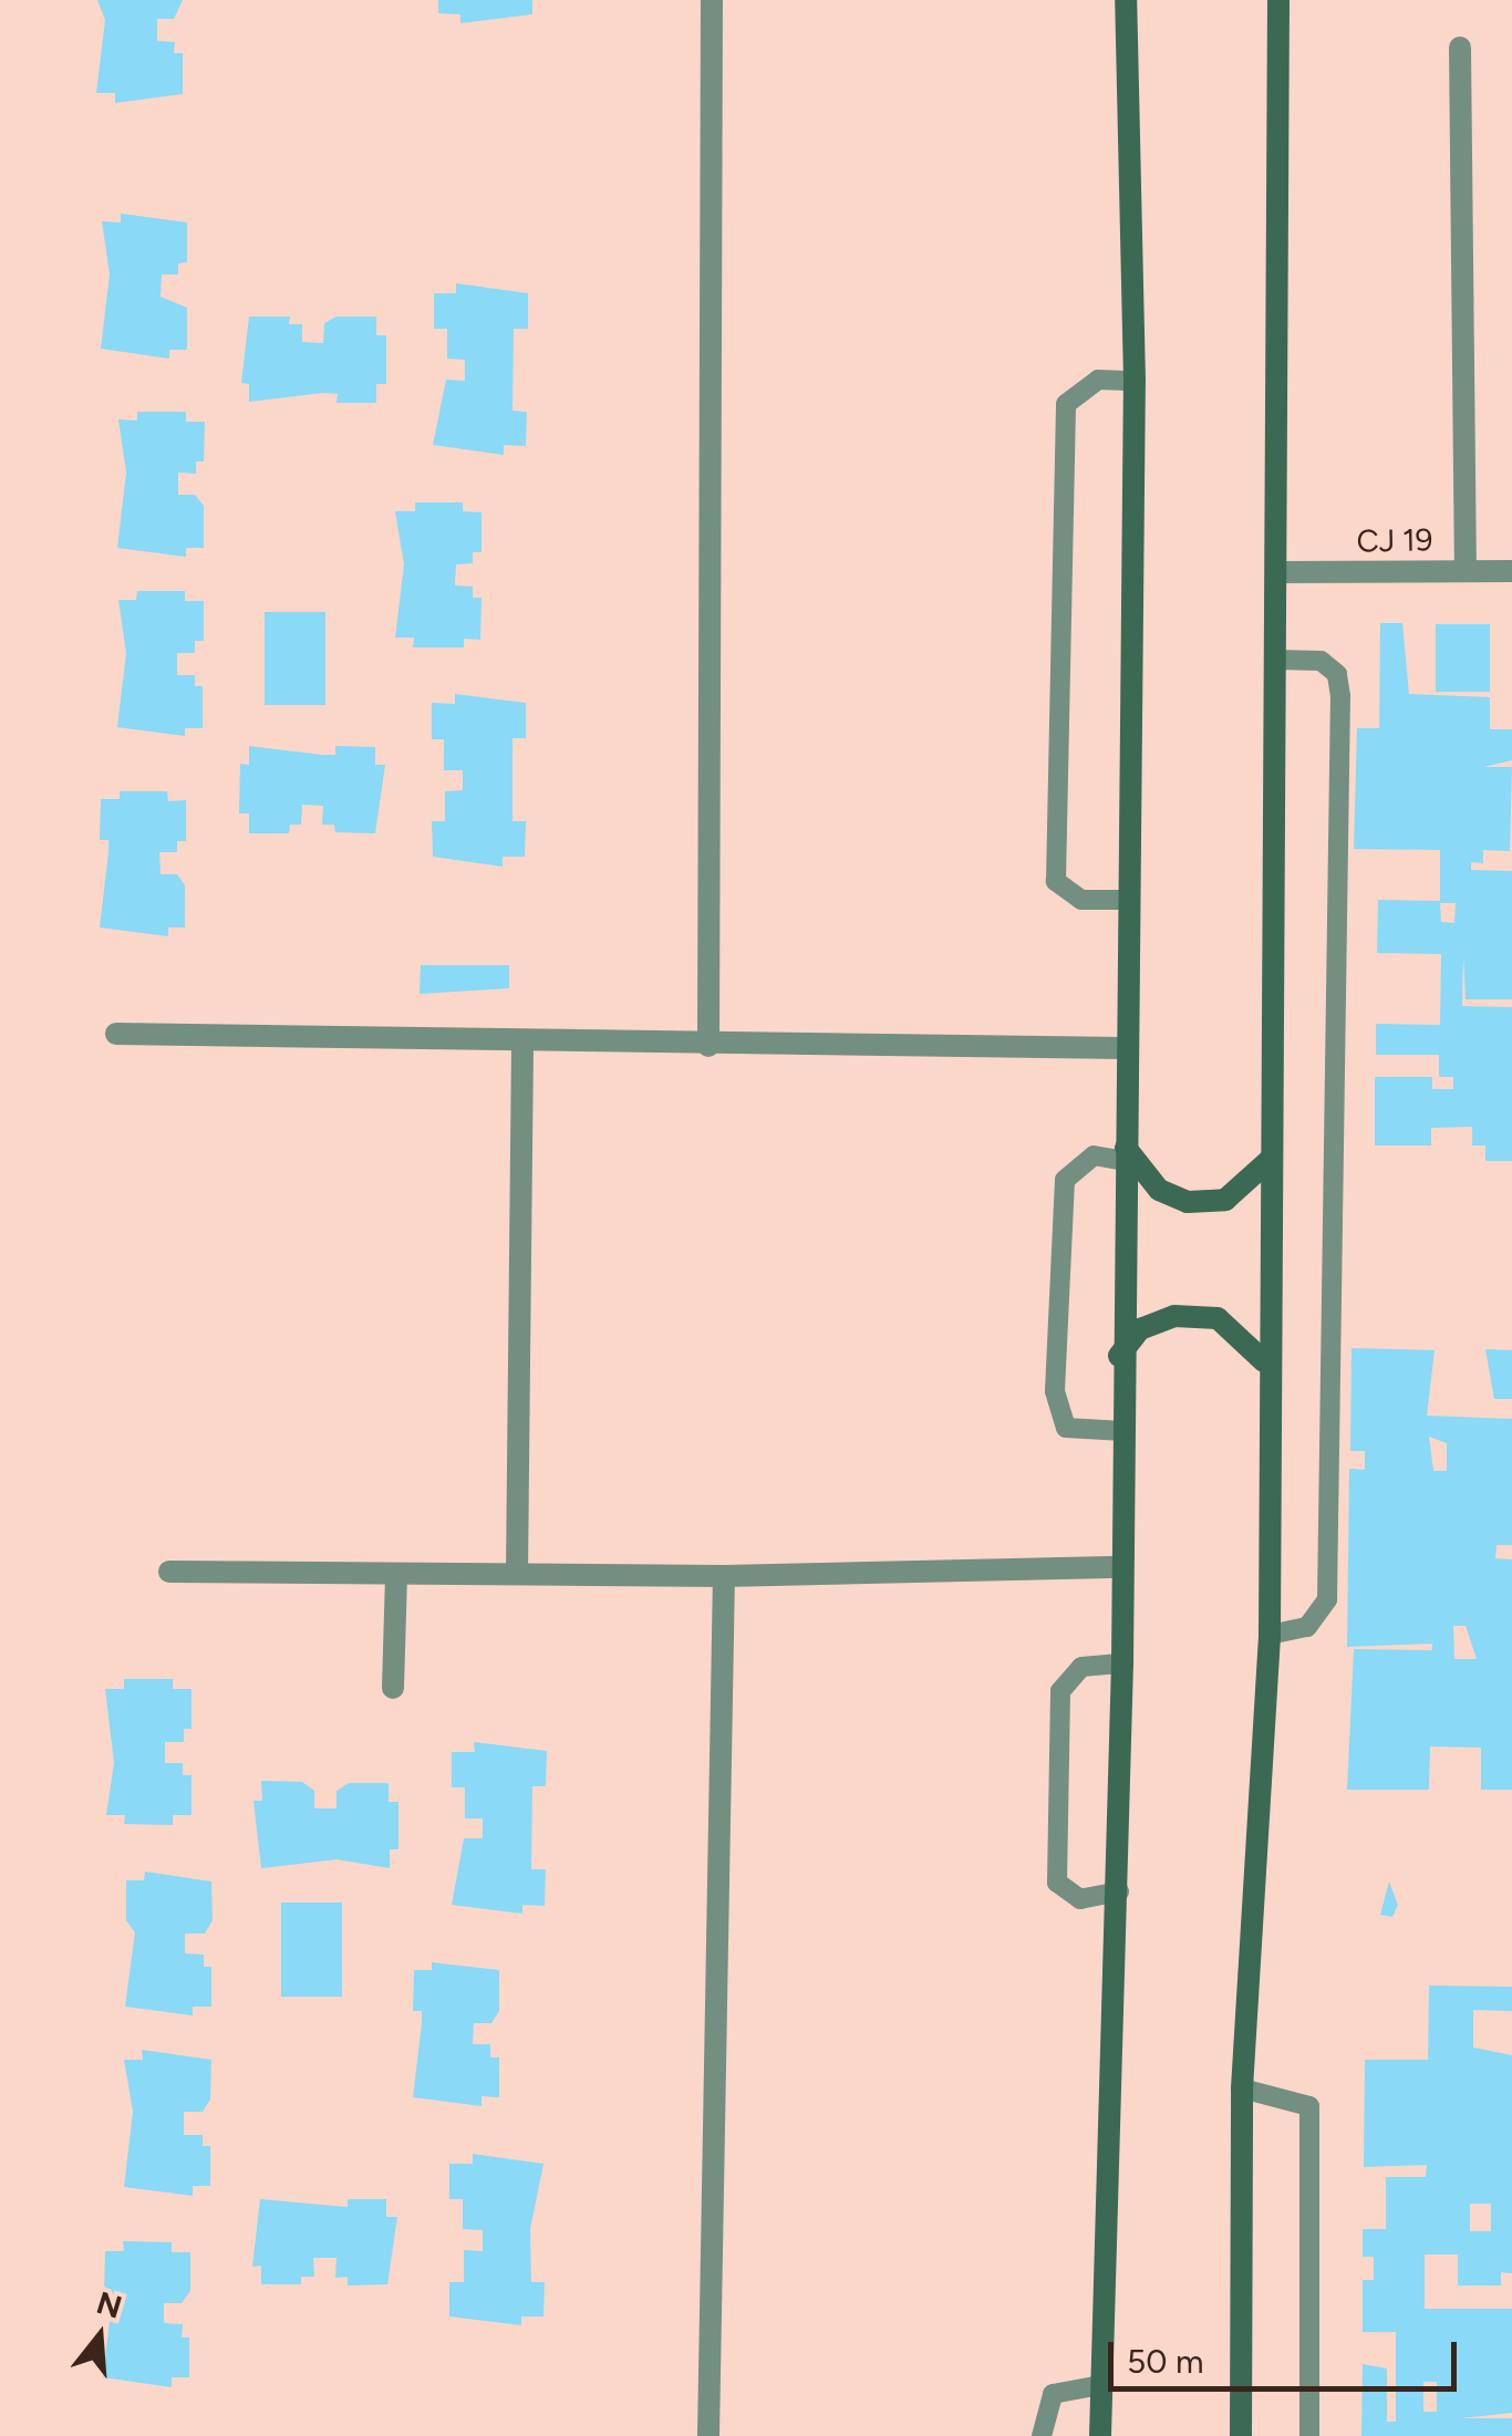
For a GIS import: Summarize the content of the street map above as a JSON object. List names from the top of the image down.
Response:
{
  "streets": {
    "street": ["CJ 19"]
  },
  "scale_bar": "50 m",
  "north": "top"
}
